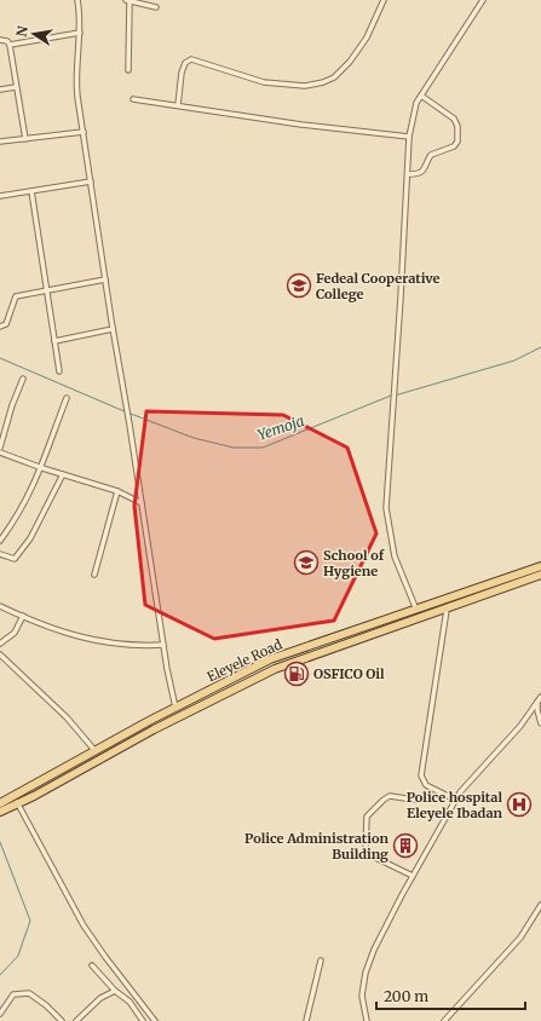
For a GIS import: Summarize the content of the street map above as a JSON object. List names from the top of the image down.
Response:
{
  "streets": {
    "main road": ["Eleyele Road"]
  },
  "water": ["Yemoja"],
  "places": {
    "school or university": ["Fedeal Cooperative College", "School of Hygiene"],
    "fuel station": ["OSFICO Oil"],
    "hospital": ["Police hospital Eleyele Ibadan"],
    "building": ["Police Administration Building"]
  },
  "scale_bar": "200 m",
  "north": "left"
}
